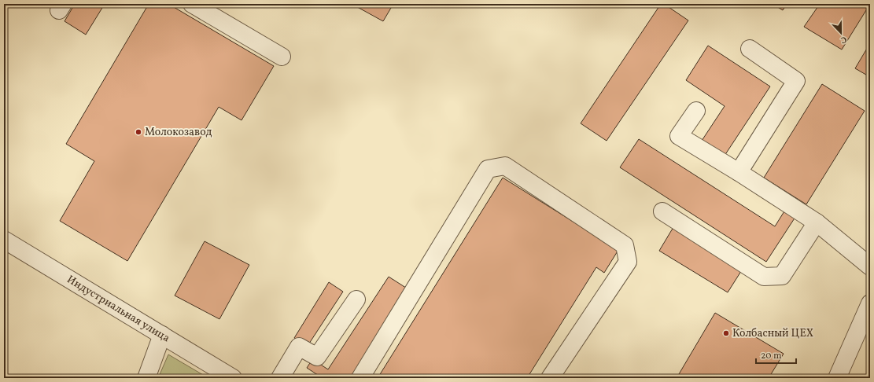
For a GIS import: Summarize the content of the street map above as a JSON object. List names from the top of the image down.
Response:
{
  "streets": {
    "street": ["Индустриальная улица"]
  },
  "places": ["Молокозавод", "Колбасный ЦЕХ"],
  "scale_bar": "20 m",
  "north": "bottom"
}
